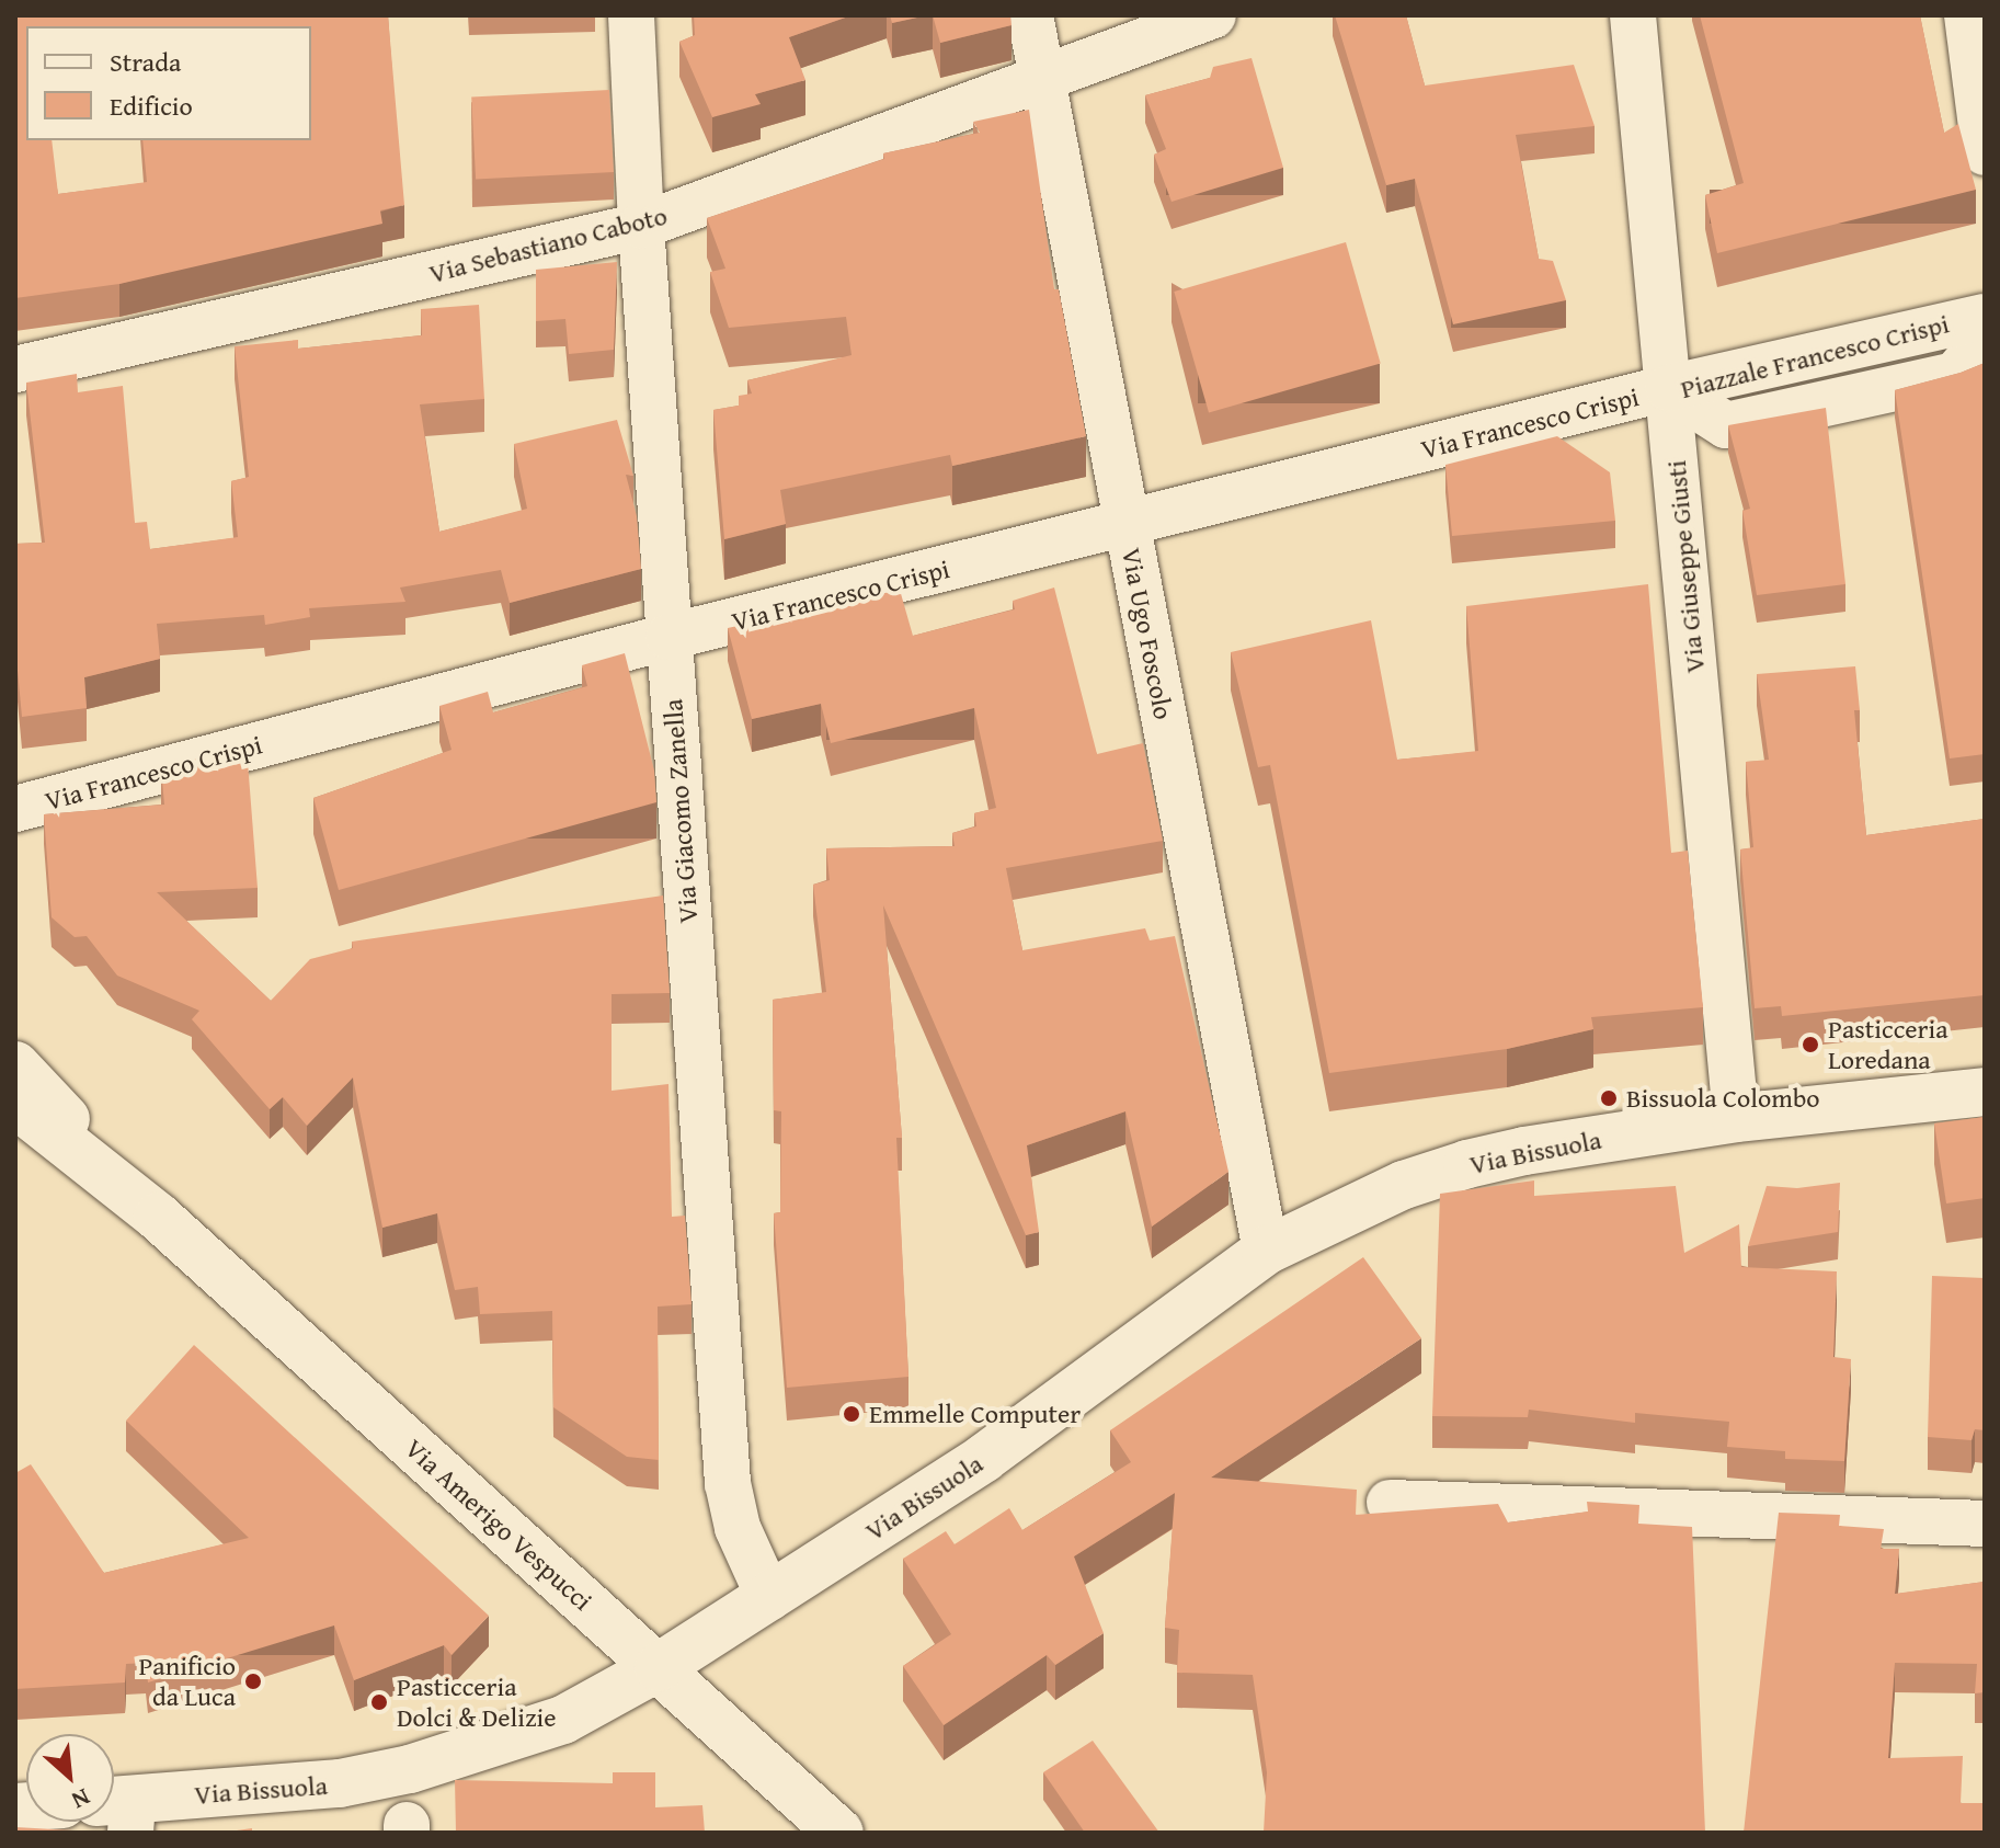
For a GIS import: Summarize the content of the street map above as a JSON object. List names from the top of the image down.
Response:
{
  "streets": {
    "street": [
      "Via Sebastiano Caboto",
      "Piazzale Francesco Crispi",
      "Via Francesco Crispi",
      "Via Giuseppe Giusti",
      "Via Ugo Foscolo",
      "Via Giacomo Zanella",
      "Via Bissuola",
      "Via Amerigo Vespucci"
    ]
  },
  "crossings": [
    ["Via Sebastiano Caboto", "Via Ugo Foscolo"],
    ["Via Sebastiano Caboto", "Via Giacomo Zanella"],
    ["Piazzale Francesco Crispi", "Via Francesco Crispi"],
    ["Piazzale Francesco Crispi", "Via Giuseppe Giusti"],
    ["Via Francesco Crispi", "Via Giuseppe Giusti"],
    ["Via Francesco Crispi", "Via Ugo Foscolo"],
    ["Via Francesco Crispi", "Via Giacomo Zanella"],
    ["Via Giuseppe Giusti", "Via Bissuola"],
    ["Via Ugo Foscolo", "Via Bissuola"],
    ["Via Giacomo Zanella", "Via Bissuola"],
    ["Via Bissuola", "Via Amerigo Vespucci"]
  ],
  "places": [
    "Pasticceria Loredana",
    "Bissuola Colombo",
    "Emmelle Computer",
    "Panificio da Luca",
    "Pasticceria Dolci & Delizie"
  ],
  "legend": ["Strada", "Edificio"],
  "north": "bottom right"
}
